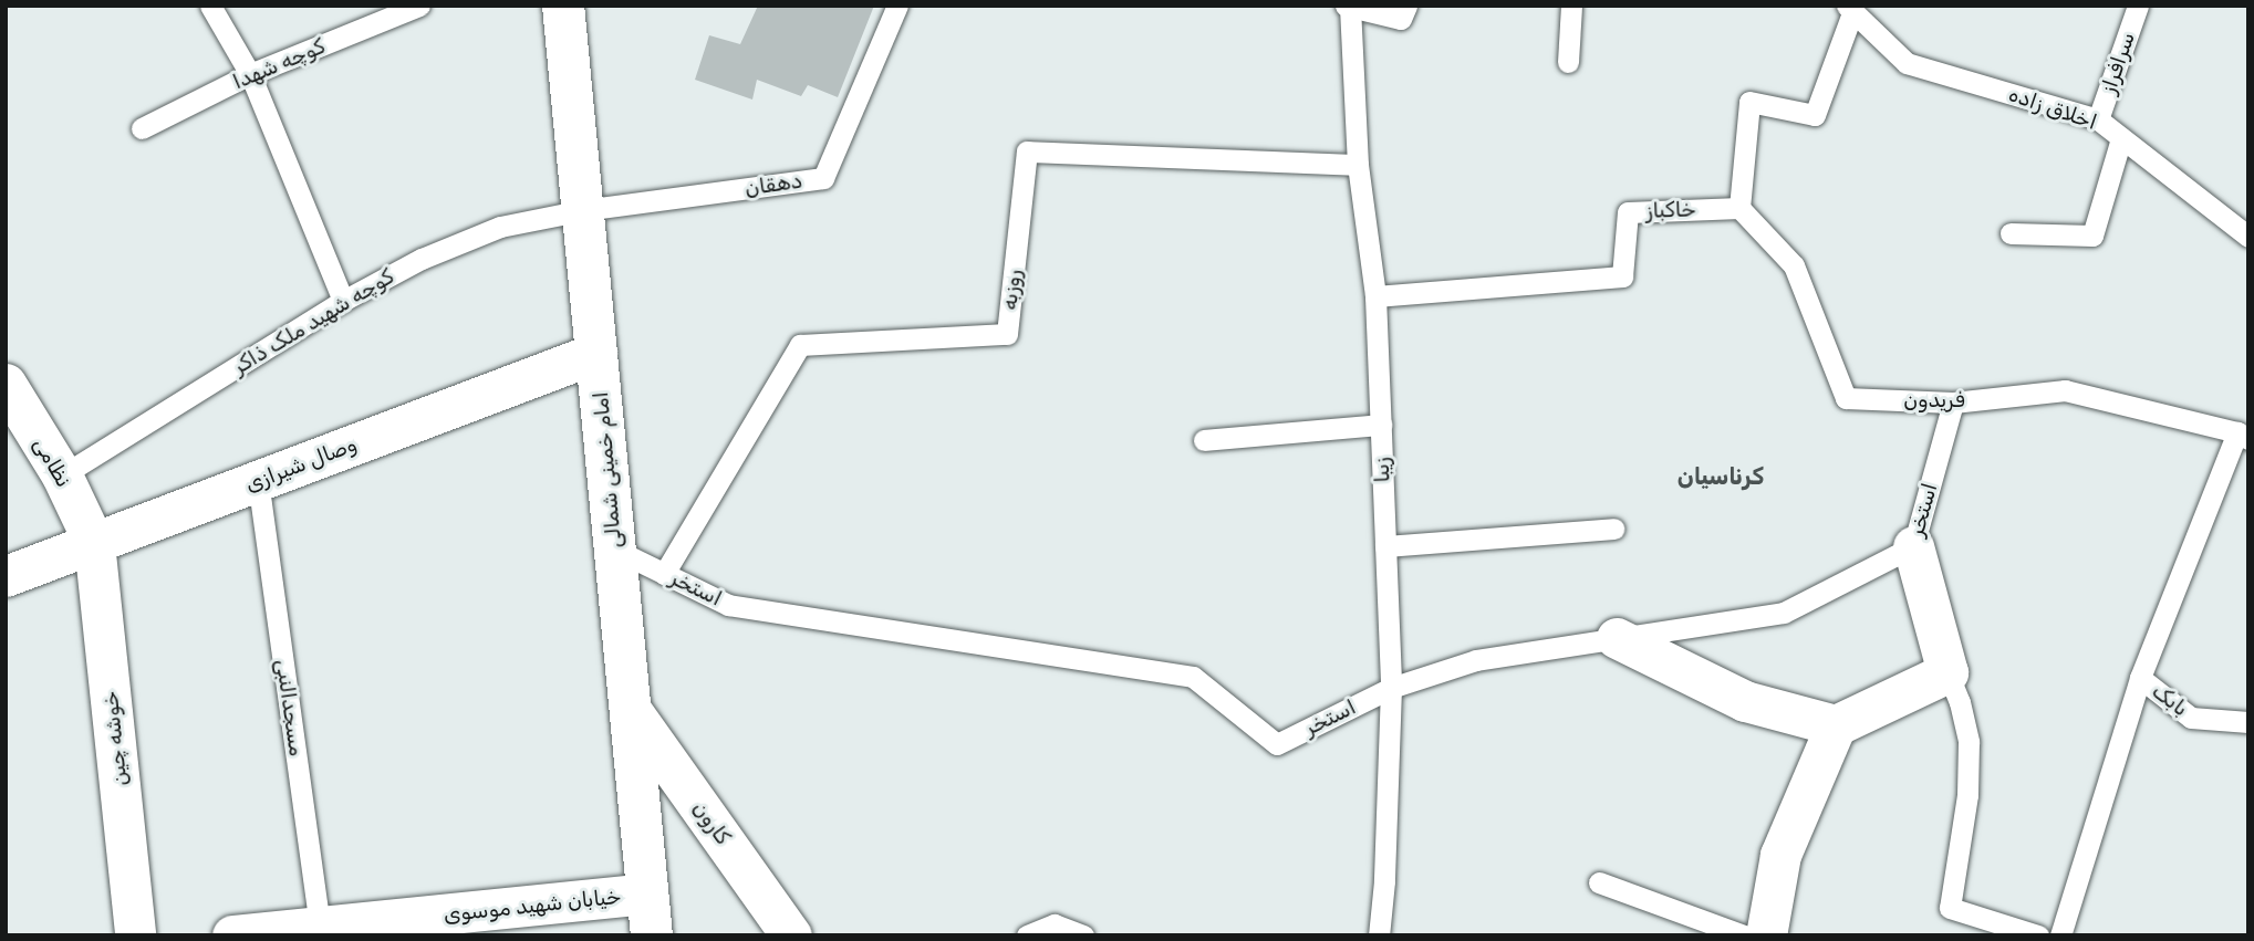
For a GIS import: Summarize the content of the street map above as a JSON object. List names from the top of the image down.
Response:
{
  "streets": {
    "main road": ["امام خمینی شمالی"],
    "street": [
      "نظامی",
      "وصال شیرازی",
      "خوشه چین",
      "کارون",
      "خیابان شهید موسوی"
    ],
    "lane": [
      "سرافراز",
      "کوچه شهدا",
      "اخلاق زاده",
      "دهقان",
      "خاکباز",
      "روزبه",
      "کوچه شهید ملک ذاکر",
      "فریدون",
      "زیبا",
      "استخر",
      "بابک",
      "مسجدالنبی"
    ]
  },
  "crossings": [
    ["سرافراز", "اخلاق زاده"],
    ["دهقان", "کوچه شهید ملک ذاکر"],
    ["دهقان", "امام خمینی شمالی"],
    ["خاکباز", "فریدون"],
    ["خاکباز", "زیبا"],
    ["روزبه", "زیبا"],
    ["روزبه", "استخر"],
    ["کوچه شهید ملک ذاکر", "نظامی"],
    ["کوچه شهید ملک ذاکر", "امام خمینی شمالی"],
    ["فریدون", "استخر"],
    ["نظامی", "وصال شیرازی"],
    ["نظامی", "خوشه چین"],
    ["وصال شیرازی", "امام خمینی شمالی"],
    ["وصال شیرازی", "مسجدالنبی"],
    ["وصال شیرازی", "خوشه چین"],
    ["امام خمینی شمالی", "استخر"],
    ["امام خمینی شمالی", "کارون"],
    ["امام خمینی شمالی", "خیابان شهید موسوی"],
    ["زیبا", "استخر"],
    ["مسجدالنبی", "خیابان شهید موسوی"]
  ],
  "districts": ["کرناسیان"]
}
